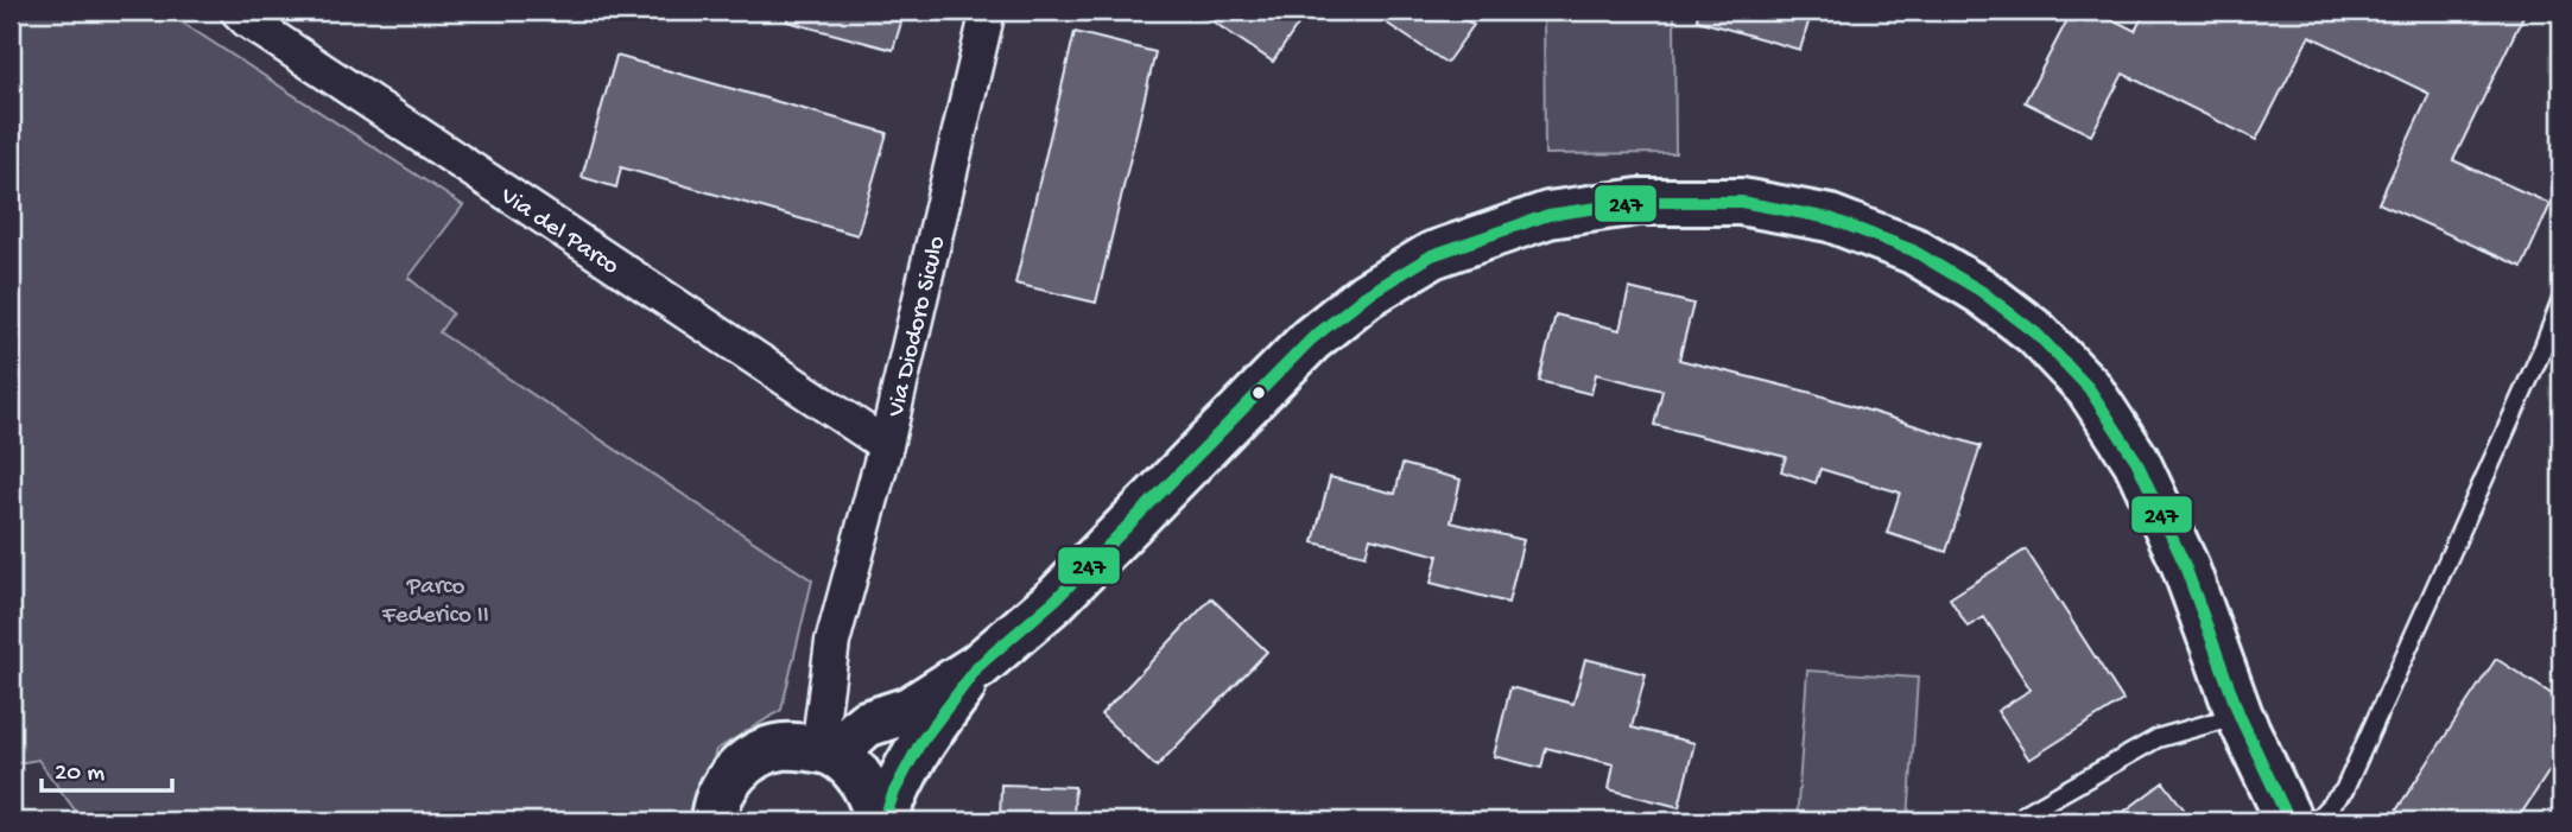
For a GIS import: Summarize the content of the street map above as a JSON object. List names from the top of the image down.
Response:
{
  "streets": {
    "street": ["Via del Parco", "Via Diodoro Siculo"]
  },
  "crossings": [
    ["Via del Parco", "Via Diodoro Siculo"]
  ],
  "parks": ["Parco Federico II"],
  "lines": ["transit line 247"],
  "scale_bar": "20 m"
}
